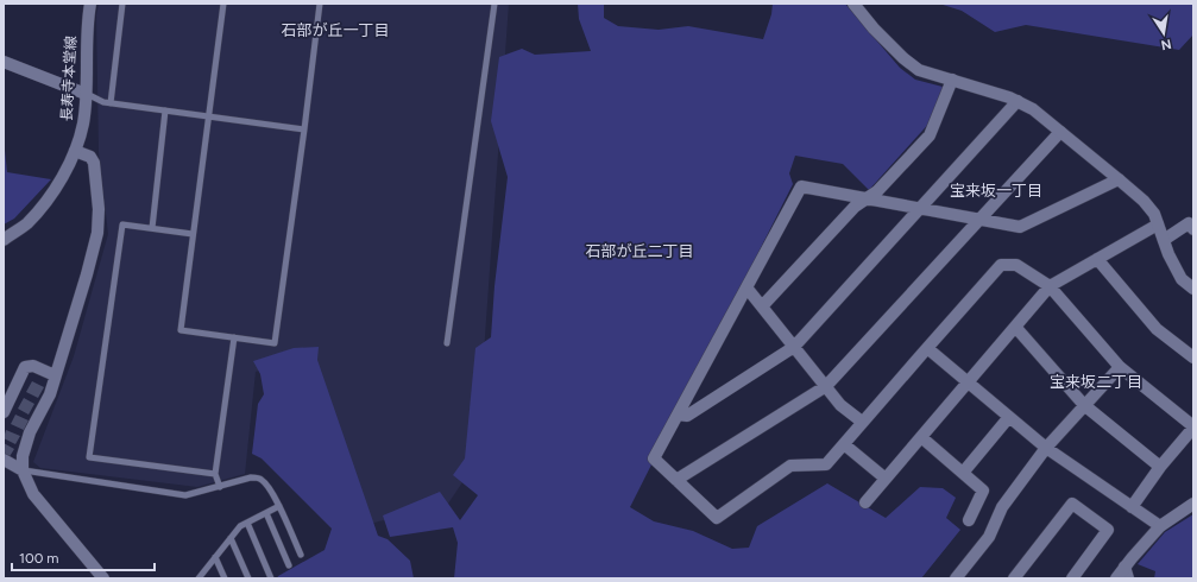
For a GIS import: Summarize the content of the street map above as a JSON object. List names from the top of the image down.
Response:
{
  "streets": {
    "street": ["長寿寺本堂線"]
  },
  "districts": [
    "石部が丘一丁目",
    "宝来坂一丁目",
    "石部が丘二丁目",
    "宝来坂二丁目"
  ],
  "scale_bar": "100 m",
  "north": "bottom"
}
